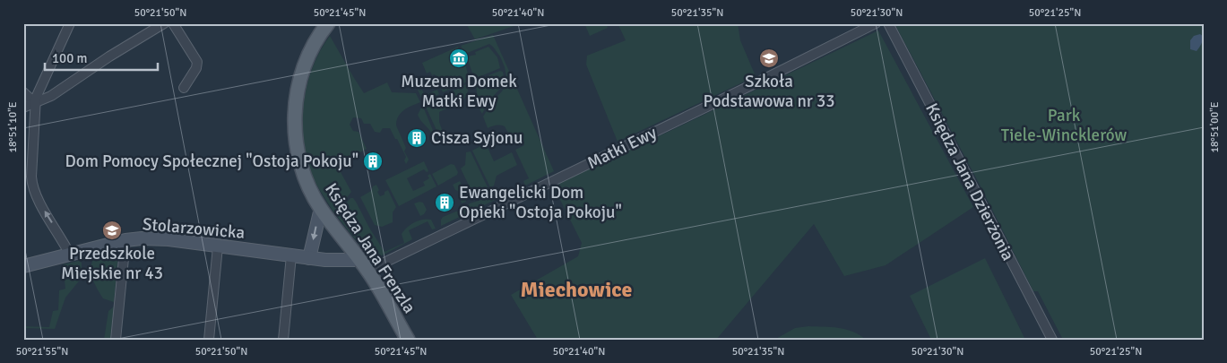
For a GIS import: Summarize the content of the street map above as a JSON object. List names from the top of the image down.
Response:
{
  "streets": {
    "main road": ["Księdza Jana Frenzla"],
    "street": ["Matki Ewy", "Księdza Jana Dzierżonia", "Stolarzowicka"]
  },
  "crossings": [
    ["Matki Ewy", "Księdza Jana Frenzla"],
    ["Stolarzowicka", "Księdza Jana Frenzla"]
  ],
  "districts": ["Miechowice"],
  "parks": ["Park Tiele-Wincklerów"],
  "places": {
    "museum": ["Muzeum Domek Matki Ewy"],
    "school or university": ["Szkoła Podstawowa nr 33", "Przedszkole Miejskie nr 43"],
    "building": ["Cisza Syjonu", "Dom Pomocy Społecznej \"Ostoja Pokoju\"", "Ewangelicki Dom Opieki \"Ostoja Pokoju\""]
  },
  "scale_bar": "100 m",
  "coordinates": [
    "50°21'50\"N",
    "50°21'45\"N",
    "50°21'40\"N",
    "50°21'35\"N",
    "50°21'30\"N",
    "50°21'25\"N",
    "18°51'10\"E",
    "18°51'00\"E",
    "50°21'55\"N"
  ]
}
